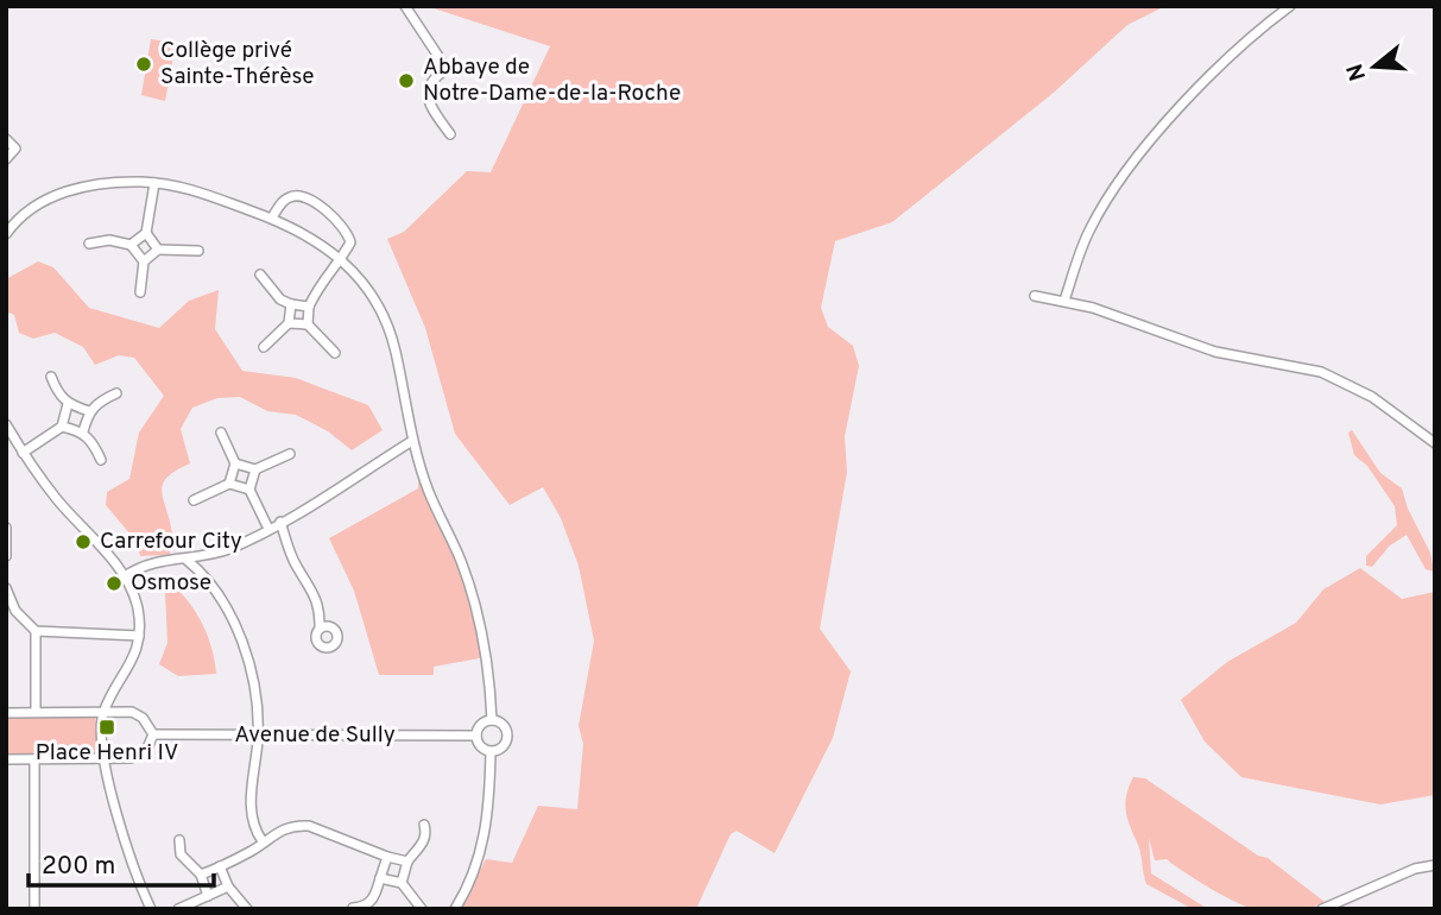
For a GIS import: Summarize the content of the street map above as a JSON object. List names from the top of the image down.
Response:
{
  "streets": {
    "street": ["Avenue de Sully"]
  },
  "places": {
    "other": [
      "Collège privé Sainte-Thérèse",
      "Abbaye de Notre-Dame-de-la-Roche",
      "Carrefour City",
      "Osmose"
    ],
    "transit": ["Place Henri IV"]
  },
  "scale_bar": "200 m",
  "north": "left"
}
